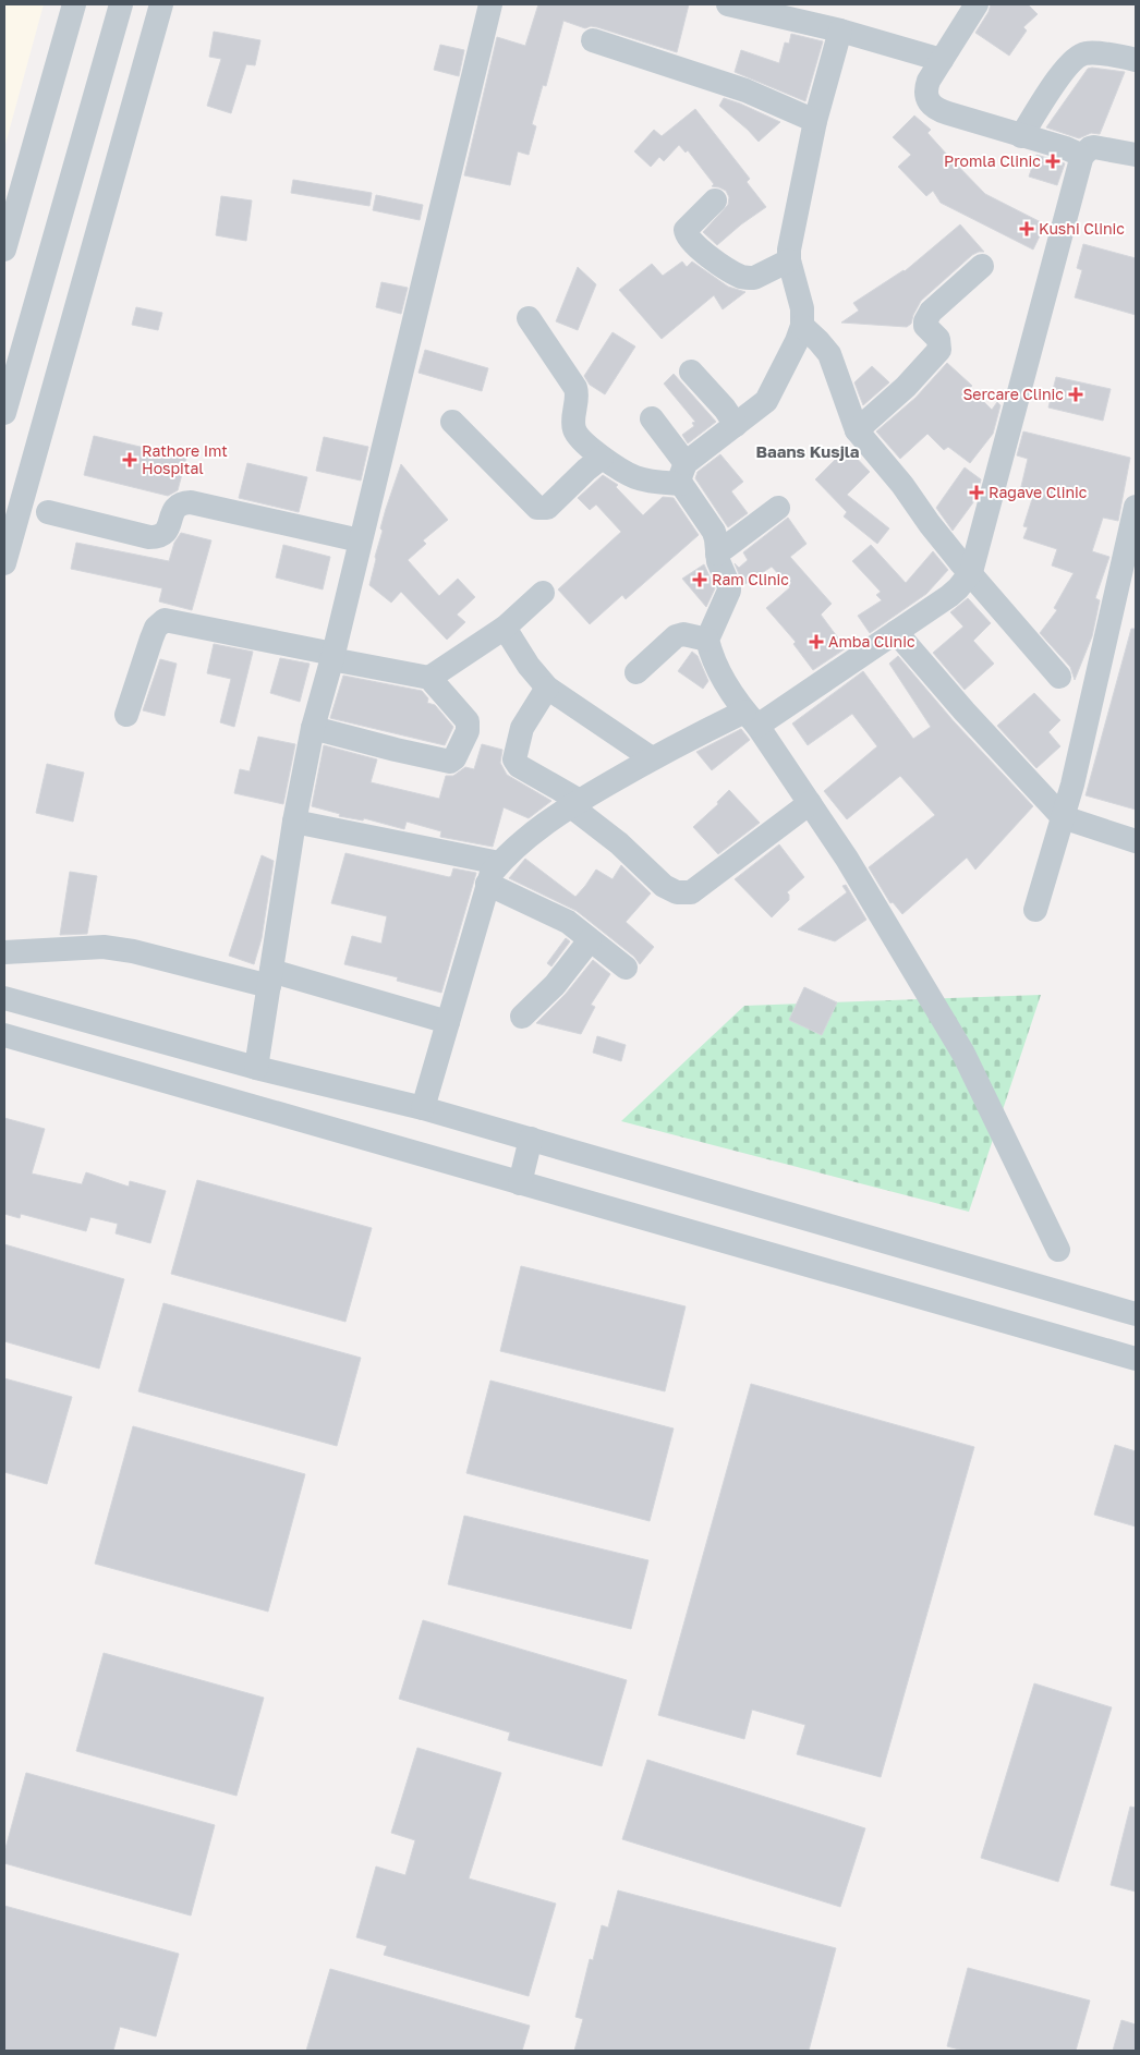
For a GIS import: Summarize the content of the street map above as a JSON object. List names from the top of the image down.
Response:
{
  "districts": ["Baans Kusjla"],
  "places": {
    "health": [
      "Promla Clinic",
      "Kushi Clinic",
      "Sercare Clinic",
      "Rathore Imt Hospital",
      "Ragave Clinic",
      "Ram Clinic",
      "Amba Clinic"
    ]
  }
}
